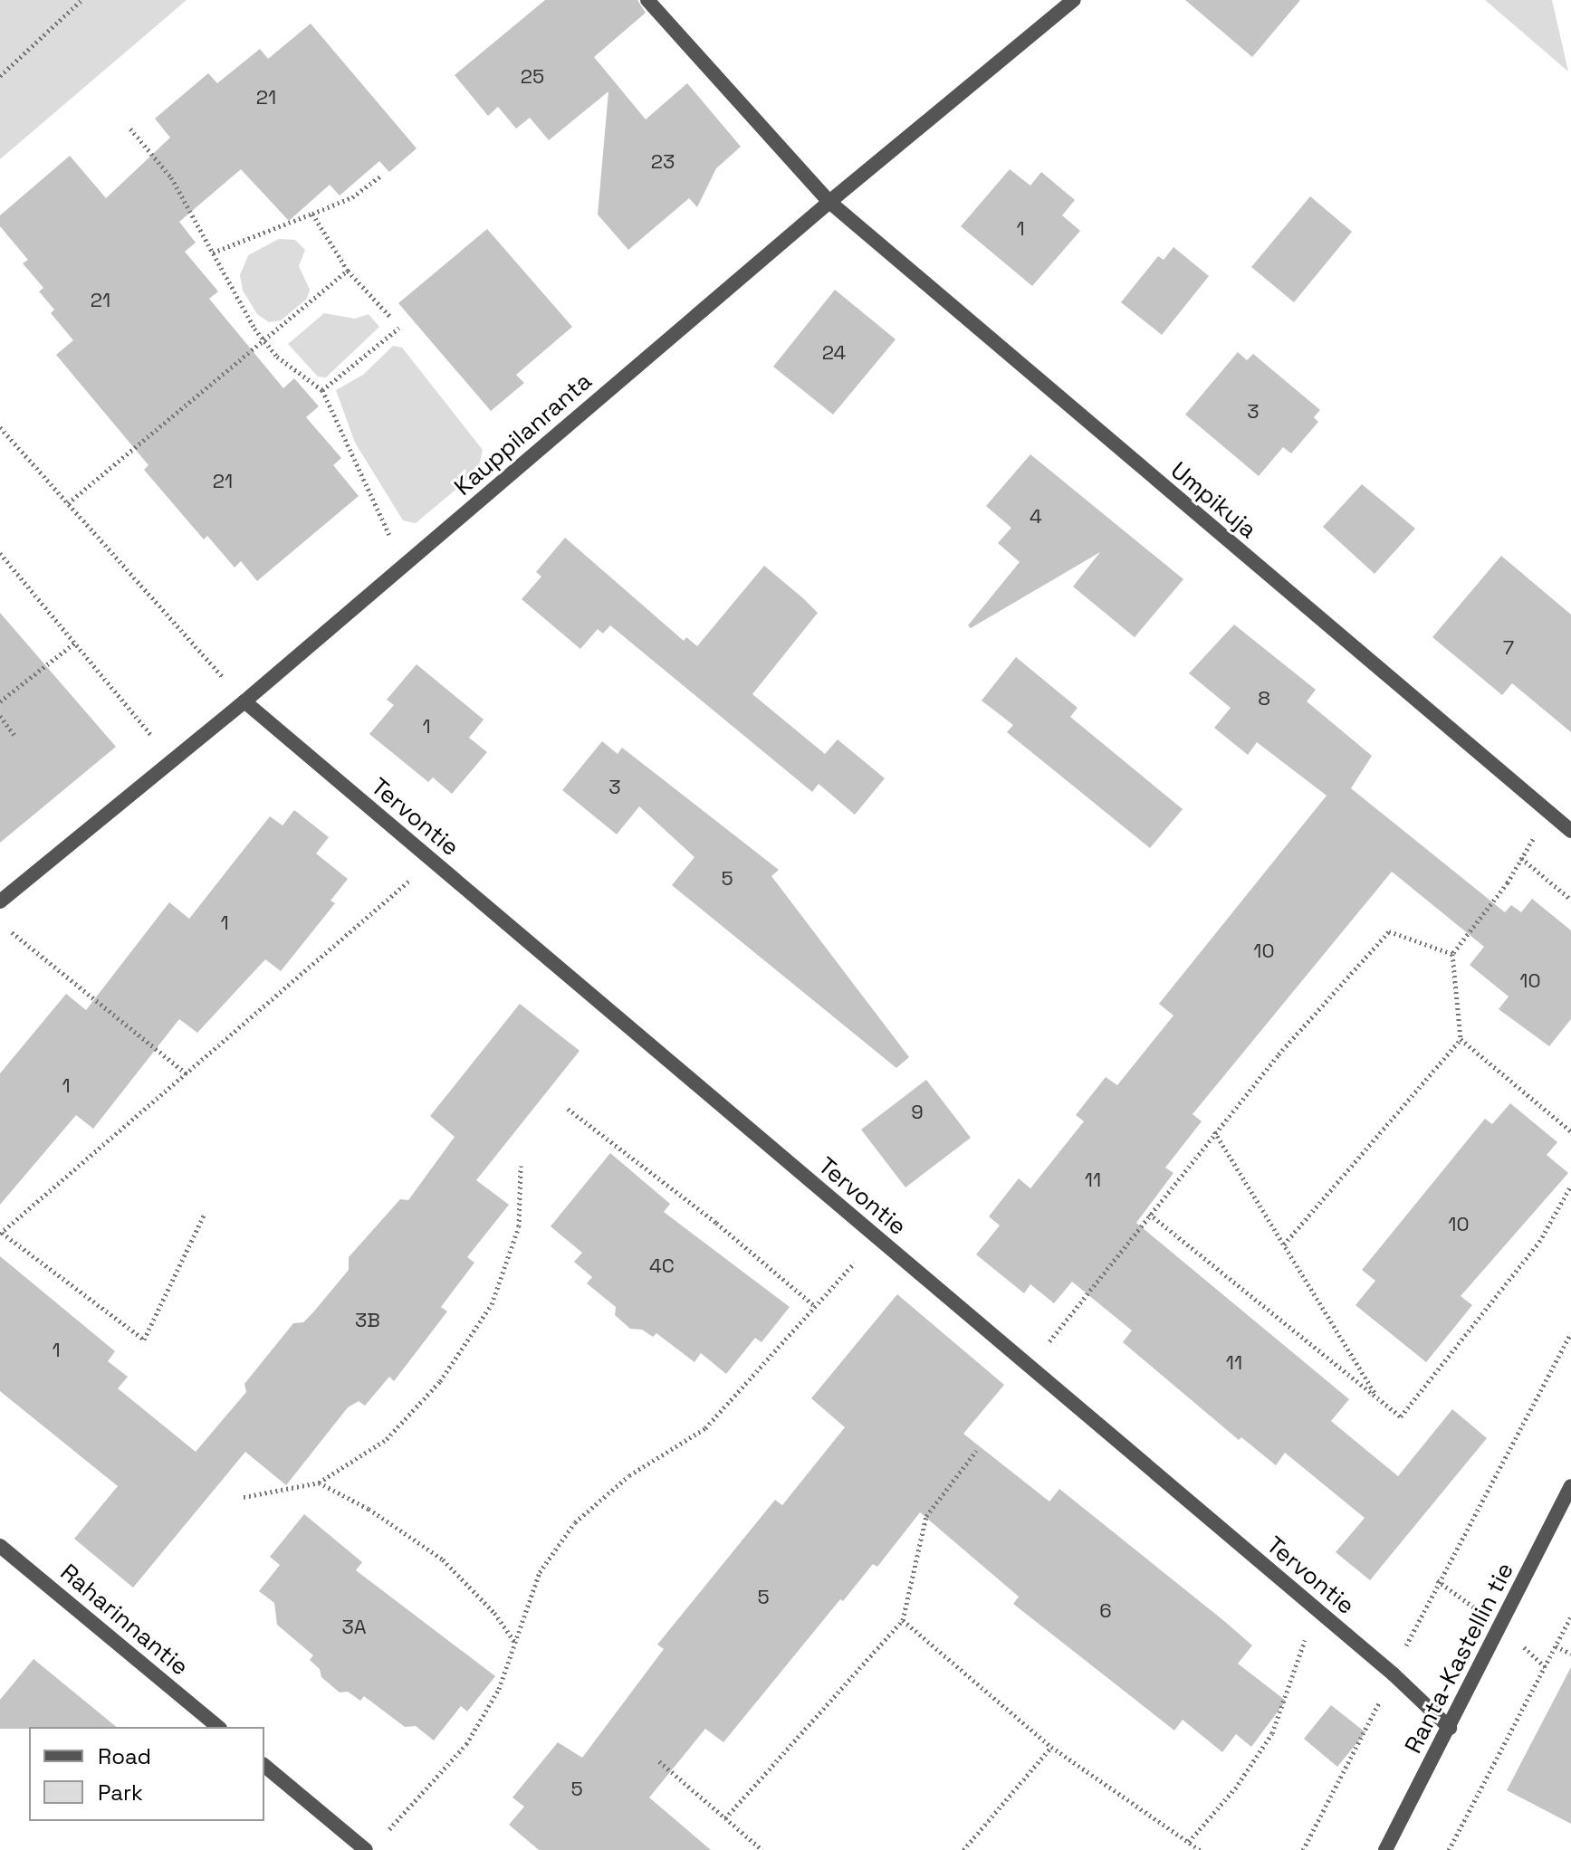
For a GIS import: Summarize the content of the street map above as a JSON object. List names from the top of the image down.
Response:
{
  "streets": {
    "street": [
      "Kauppilanranta",
      "Umpikuja",
      "Tervontie",
      "Raharinnantie",
      "Ranta-Kastellin tie"
    ]
  },
  "crossings": [
    ["Kauppilanranta", "Umpikuja"],
    ["Kauppilanranta", "Tervontie"],
    ["Tervontie", "Ranta-Kastellin tie"]
  ],
  "house_numbers": [
    "25",
    "21",
    "23",
    "1",
    "21",
    "24",
    "3",
    "21",
    "4",
    "7",
    "8",
    "1",
    "3",
    "5",
    "1",
    "10",
    "10",
    "1",
    "9",
    "11",
    "10",
    "4C",
    "3B",
    "1",
    "11",
    "5",
    "6",
    "3A",
    "5"
  ],
  "legend": ["Road", "Park"]
}
